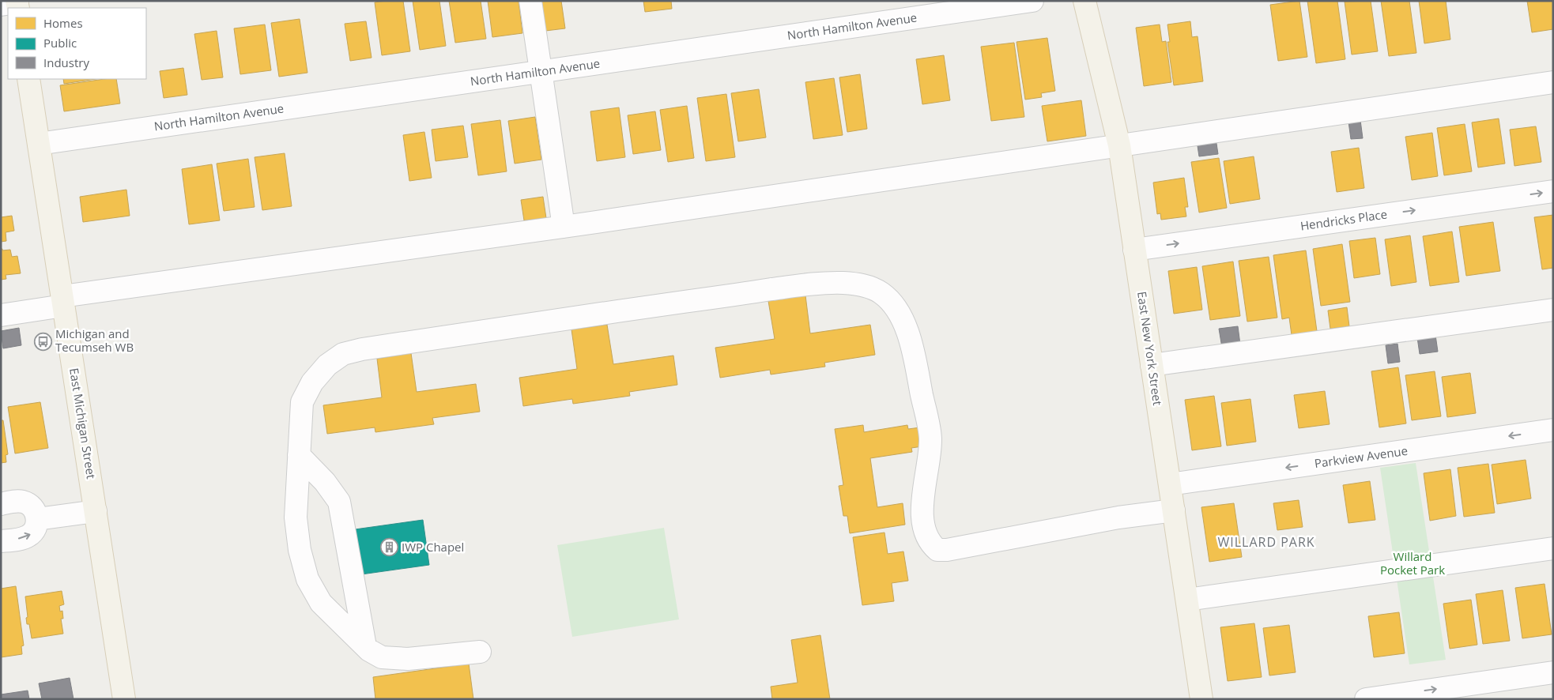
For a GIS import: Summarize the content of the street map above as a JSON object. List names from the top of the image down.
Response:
{
  "streets": {
    "main road": ["East New York Street", "East Michigan Street"],
    "street": ["North Hamilton Avenue", "Hendricks Place", "Parkview Avenue"]
  },
  "crossings": [
    ["North Hamilton Avenue", "East Michigan Street"],
    ["Hendricks Place", "East New York Street"],
    ["East New York Street", "Parkview Avenue"]
  ],
  "districts": ["WILLARD PARK"],
  "parks": ["Willard Pocket Park"],
  "places": {
    "bus stop": ["Michigan and Tecumseh WB"],
    "building": ["IWP Chapel"]
  },
  "legend": ["Homes", "Public", "Industry"]
}
